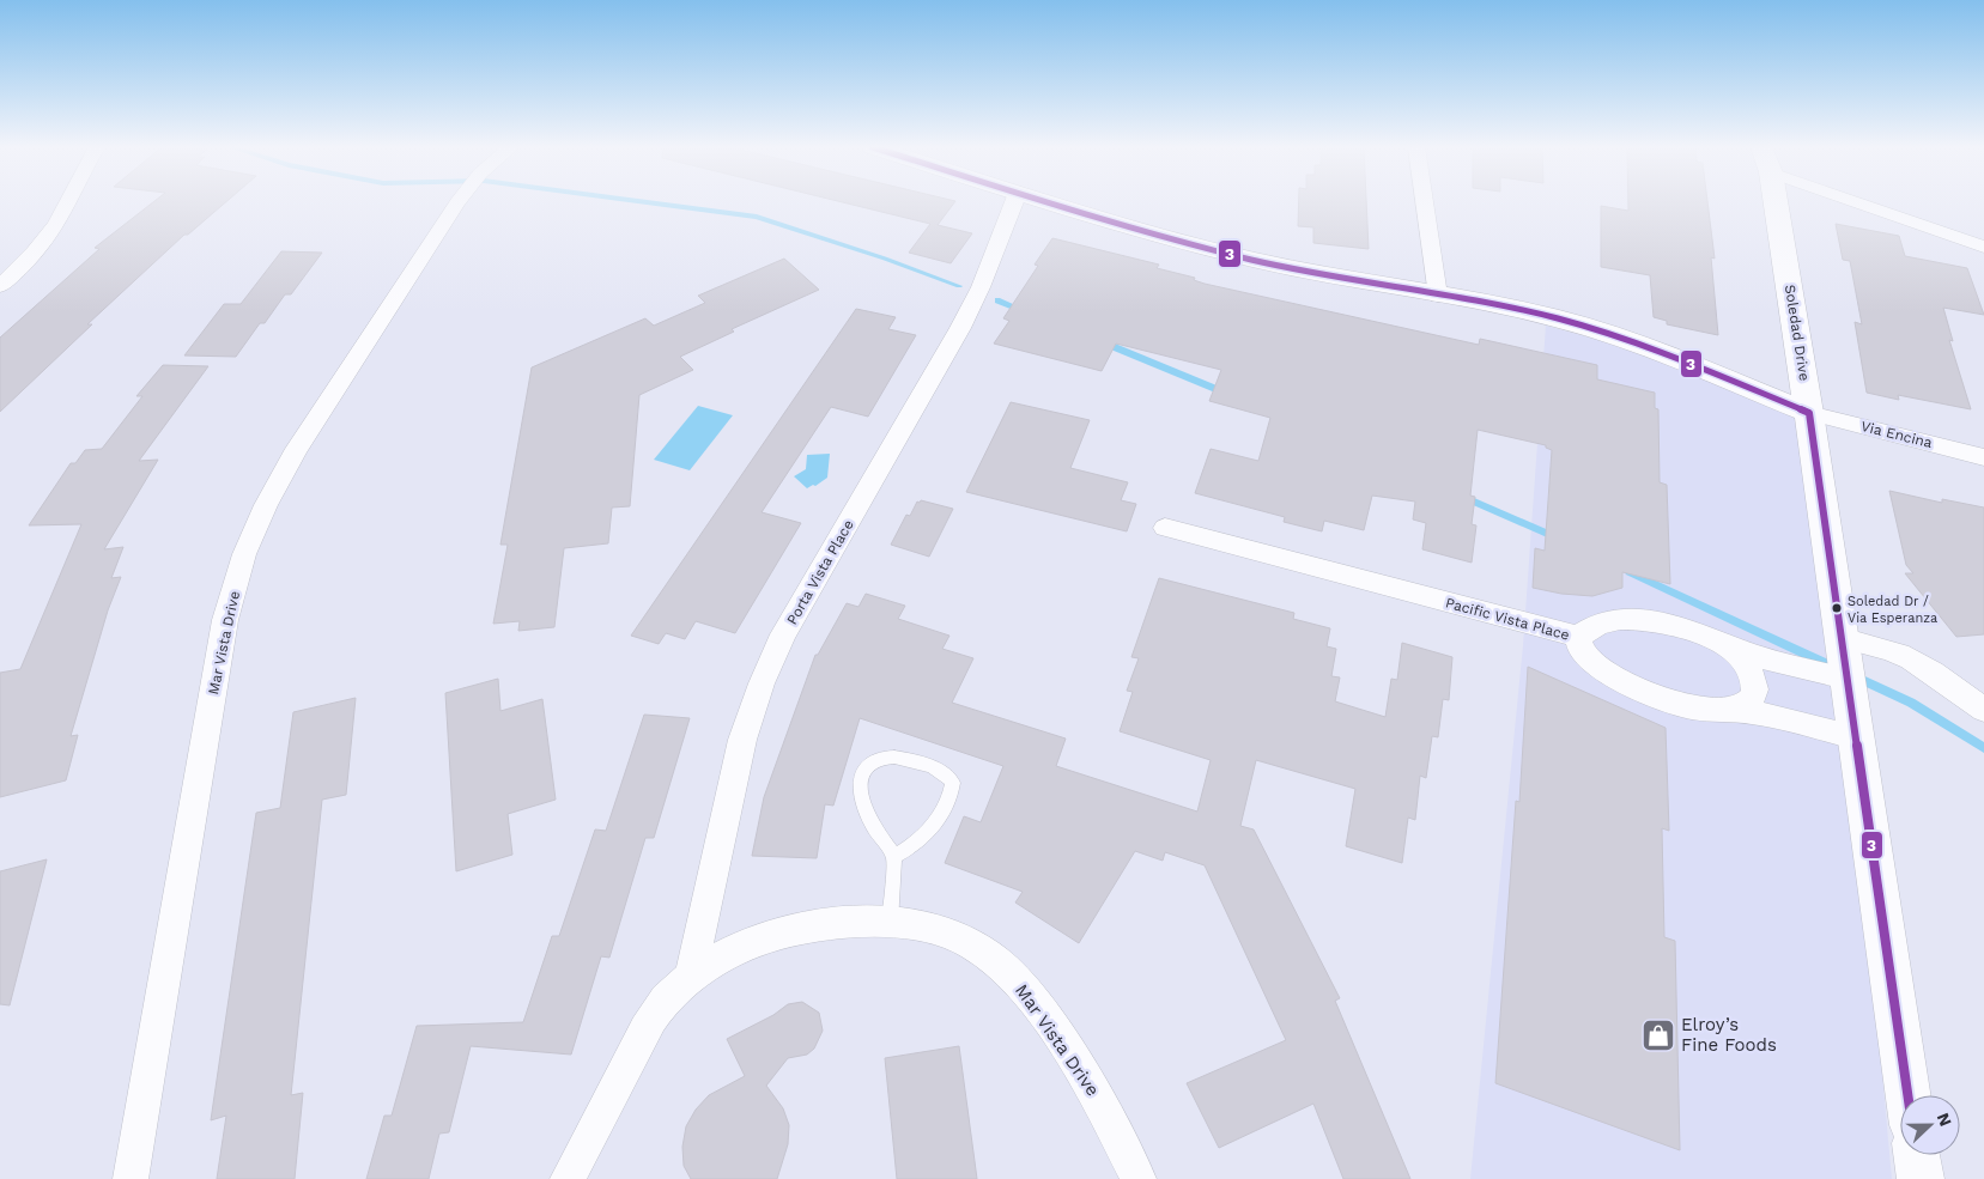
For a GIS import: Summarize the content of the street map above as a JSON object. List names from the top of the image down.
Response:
{
  "streets": {
    "street": [
      "Soledad Drive",
      "Via Encina",
      "Porta Vista Place",
      "Pacific Vista Place",
      "Mar Vista Drive"
    ]
  },
  "crossings": [
    ["Soledad Drive", "Via Encina"],
    ["Soledad Drive", "Pacific Vista Place"],
    ["Porta Vista Place", "Mar Vista Drive"]
  ],
  "places": {
    "other": ["Soledad Dr / Via Esperanza"],
    "shop": ["Elroy’s Fine Foods"]
  },
  "lines": ["transit line 3"],
  "north": "right"
}
